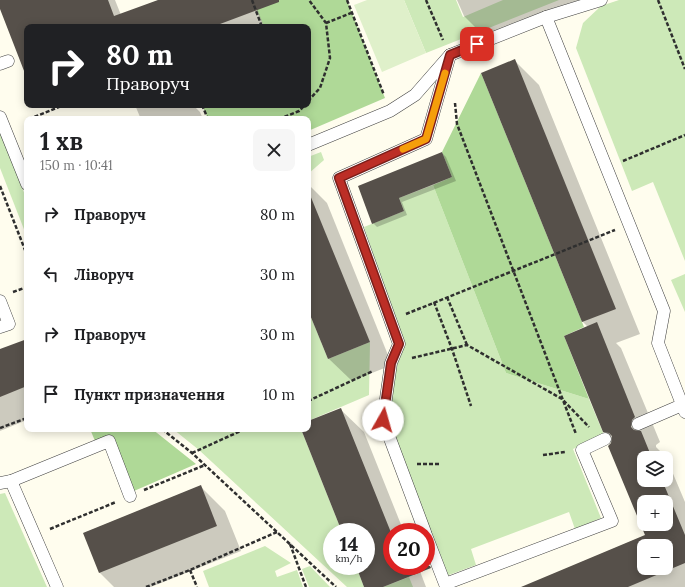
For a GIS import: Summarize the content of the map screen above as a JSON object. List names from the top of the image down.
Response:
{
  "page": {
    "turn": ["80 m", "Праворуч"],
    "heading": ["1 хв", "150 m · 10:41"],
    "list": [
      {
        "name": "Праворуч",
        "value": "80 m"
      },
      {
        "name": "Ліворуч",
        "value": "30 m"
      },
      {
        "name": "Праворуч",
        "value": "30 m"
      },
      {
        "name": "Пункт призначення",
        "value": "10 m"
      }
    ],
    "map_buttons": ["+", "−"],
    "speed": "14 km/h",
    "limit": "20"
  }
}
